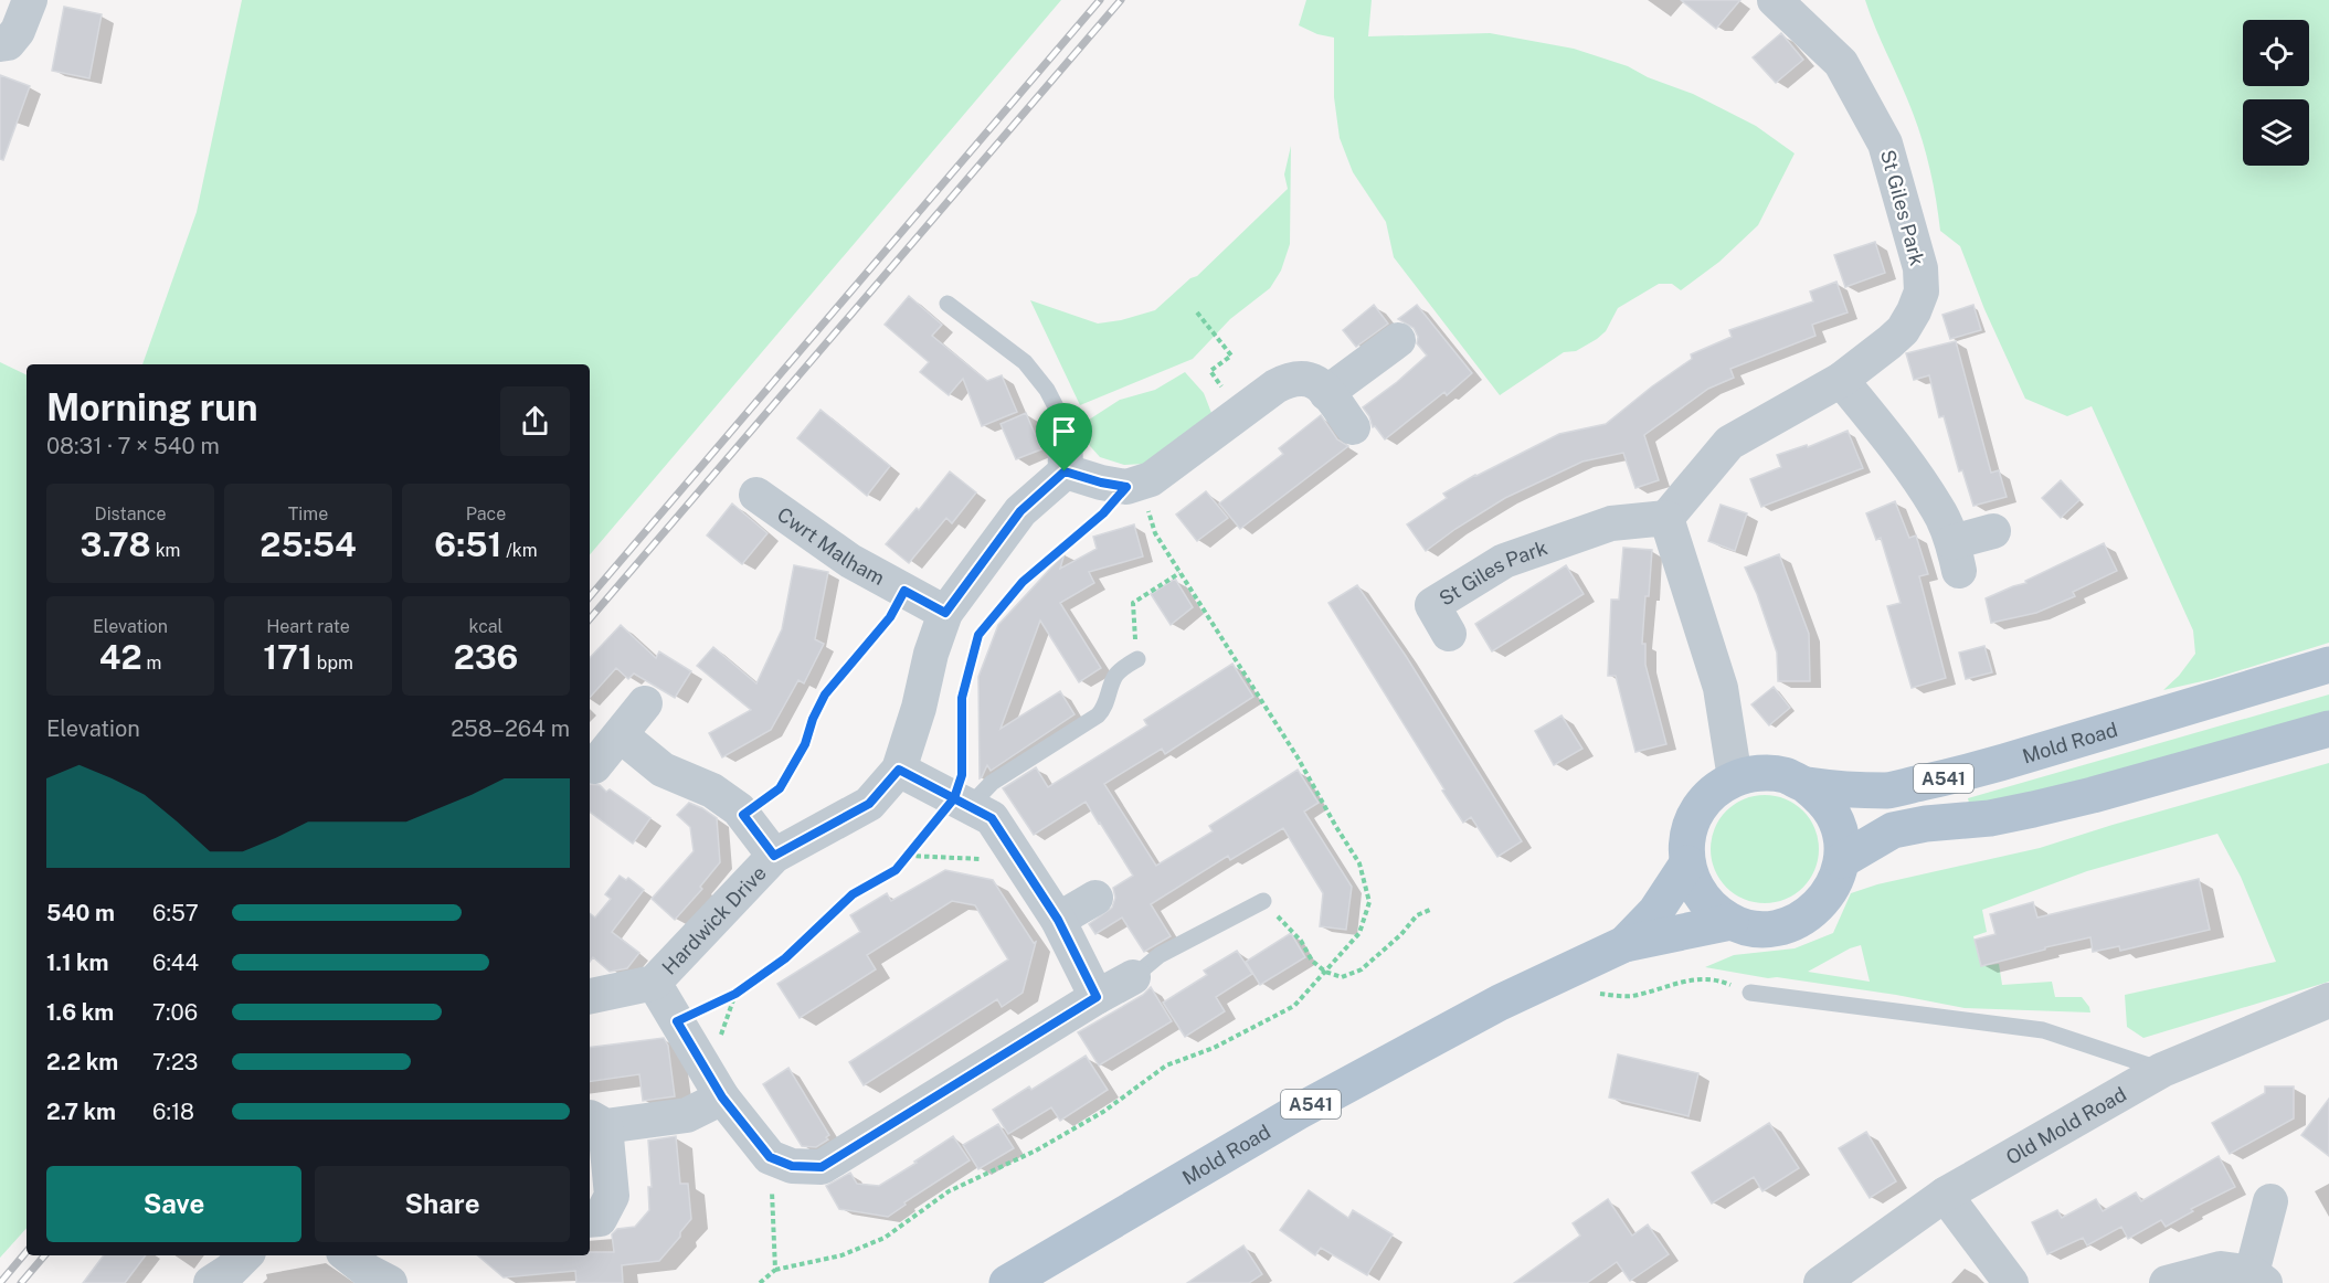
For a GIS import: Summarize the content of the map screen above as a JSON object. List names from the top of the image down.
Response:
{
  "streets": {
    "main road": ["Mold Road", "A541"],
    "street": [
      "St Giles Park",
      "Cwrt Malham",
      "Hardwick Drive",
      "Old Mold Road"
    ]
  },
  "crossings": [
    ["Cwrt Malham", "Hardwick Drive"],
    ["Mold Road", "A541"]
  ],
  "page": {
    "heading": ["Morning run", "08:31 · 7 × 540 m"],
    "stats": [
      ["Distance", "3.78 km"],
      ["Time", "25:54"],
      ["Pace", "6:51 /km"],
      ["Elevation", "42 m"],
      ["Heart rate", "171 bpm"],
      ["kcal", "236"]
    ],
    "chart": ["Elevation", "258–264 m"],
    "list": [
      {
        "name": "540 m",
        "note": "6:57"
      },
      {
        "name": "1.1 km",
        "note": "6:44"
      },
      {
        "name": "1.6 km",
        "note": "7:06"
      },
      {
        "name": "2.2 km",
        "note": "7:23"
      },
      {
        "name": "2.7 km",
        "note": "6:18"
      }
    ],
    "buttons": ["Save", "Share"]
  }
}
